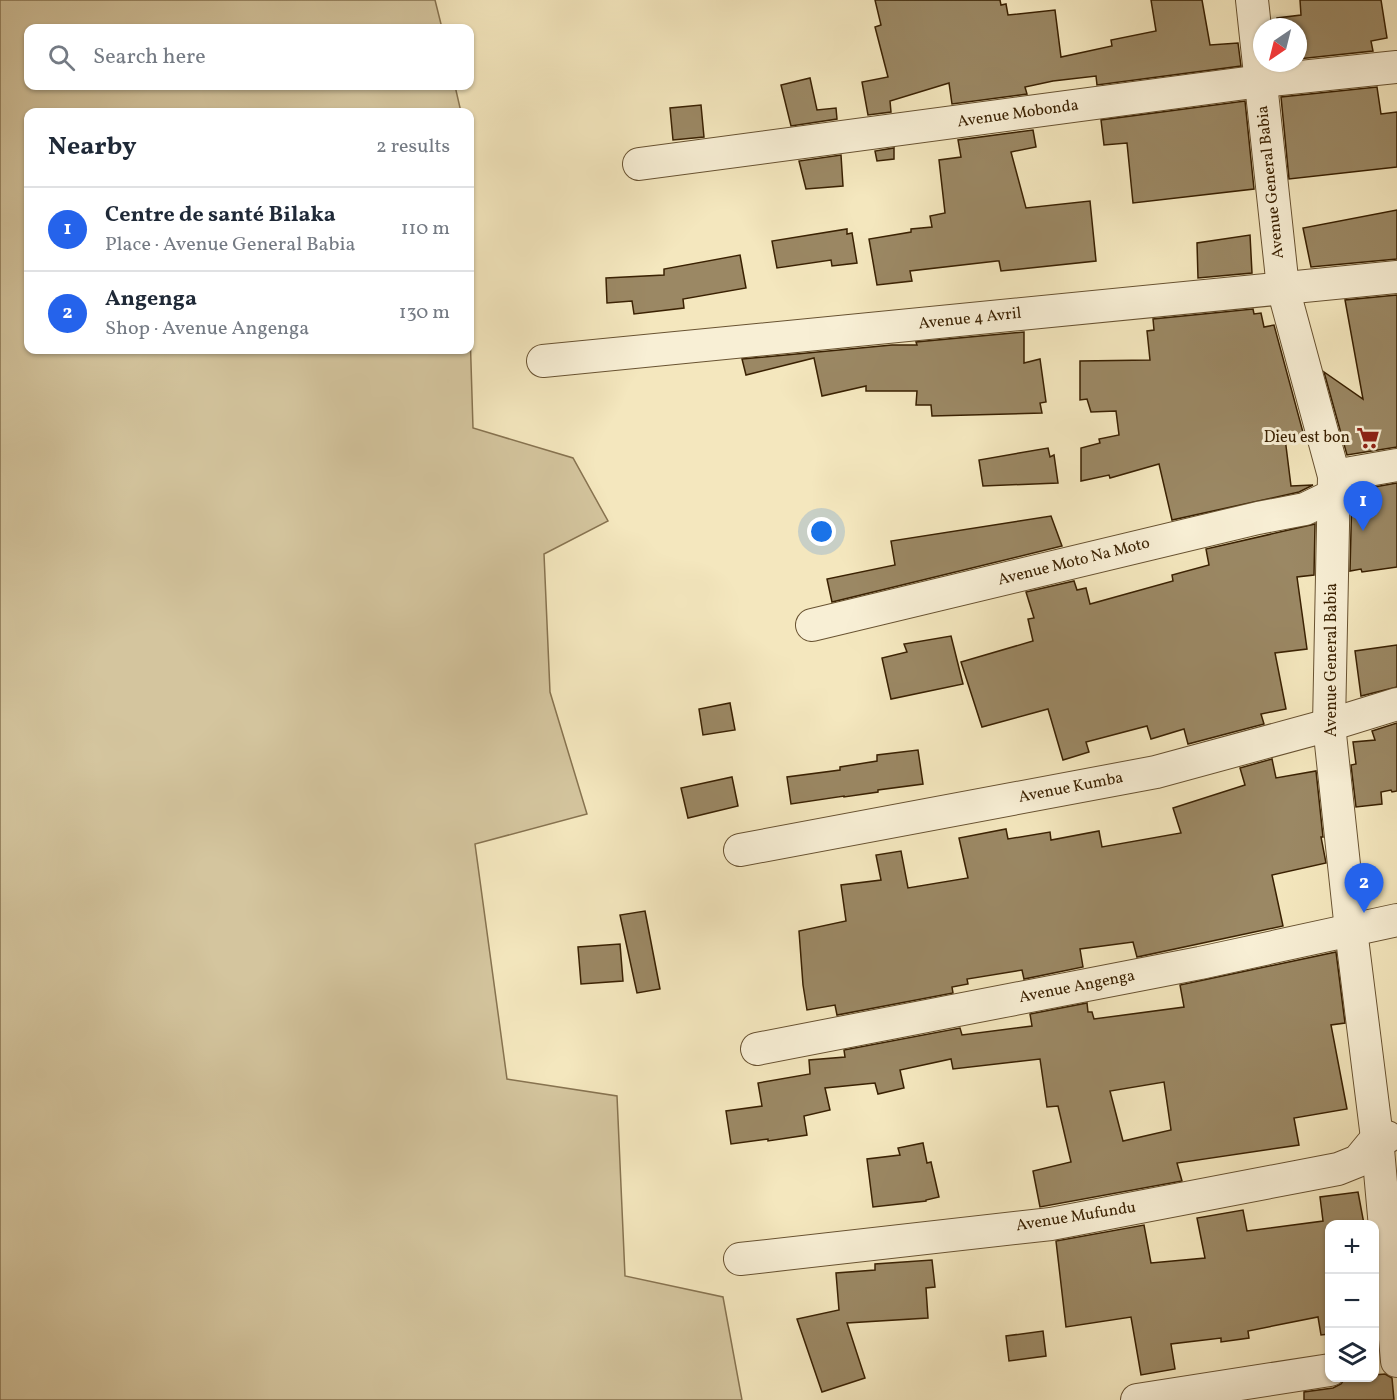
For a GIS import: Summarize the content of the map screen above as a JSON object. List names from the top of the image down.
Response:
{
  "streets": {
    "street": [
      "Avenue Mobonda",
      "Avenue General Babia",
      "Avenue 4 Avril",
      "Avenue Moto Na Moto",
      "Avenue Kumba",
      "Avenue Angenga",
      "Avenue Mufundu"
    ]
  },
  "crossings": [
    ["Avenue Mobonda", "Avenue General Babia"],
    ["Avenue General Babia", "Avenue 4 Avril"],
    ["Avenue General Babia", "Avenue Moto Na Moto"],
    ["Avenue General Babia", "Avenue Kumba"],
    ["Avenue General Babia", "Avenue Angenga"],
    ["Avenue General Babia", "Avenue Mufundu"]
  ],
  "places": {
    "supermarket": ["Dieu est bon"]
  },
  "north": "bottom left",
  "page": {
    "search": "Search here",
    "heading": ["Nearby", "2 results"],
    "list": [
      {
        "mark": "1",
        "name": "Centre de santé Bilaka",
        "note": "Place · Avenue General Babia",
        "value": "110 m"
      },
      {
        "mark": "2",
        "name": "Angenga",
        "note": "Shop · Avenue Angenga",
        "value": "130 m"
      }
    ],
    "pins": ["1", "2"],
    "map_buttons": ["+", "−"]
  }
}
